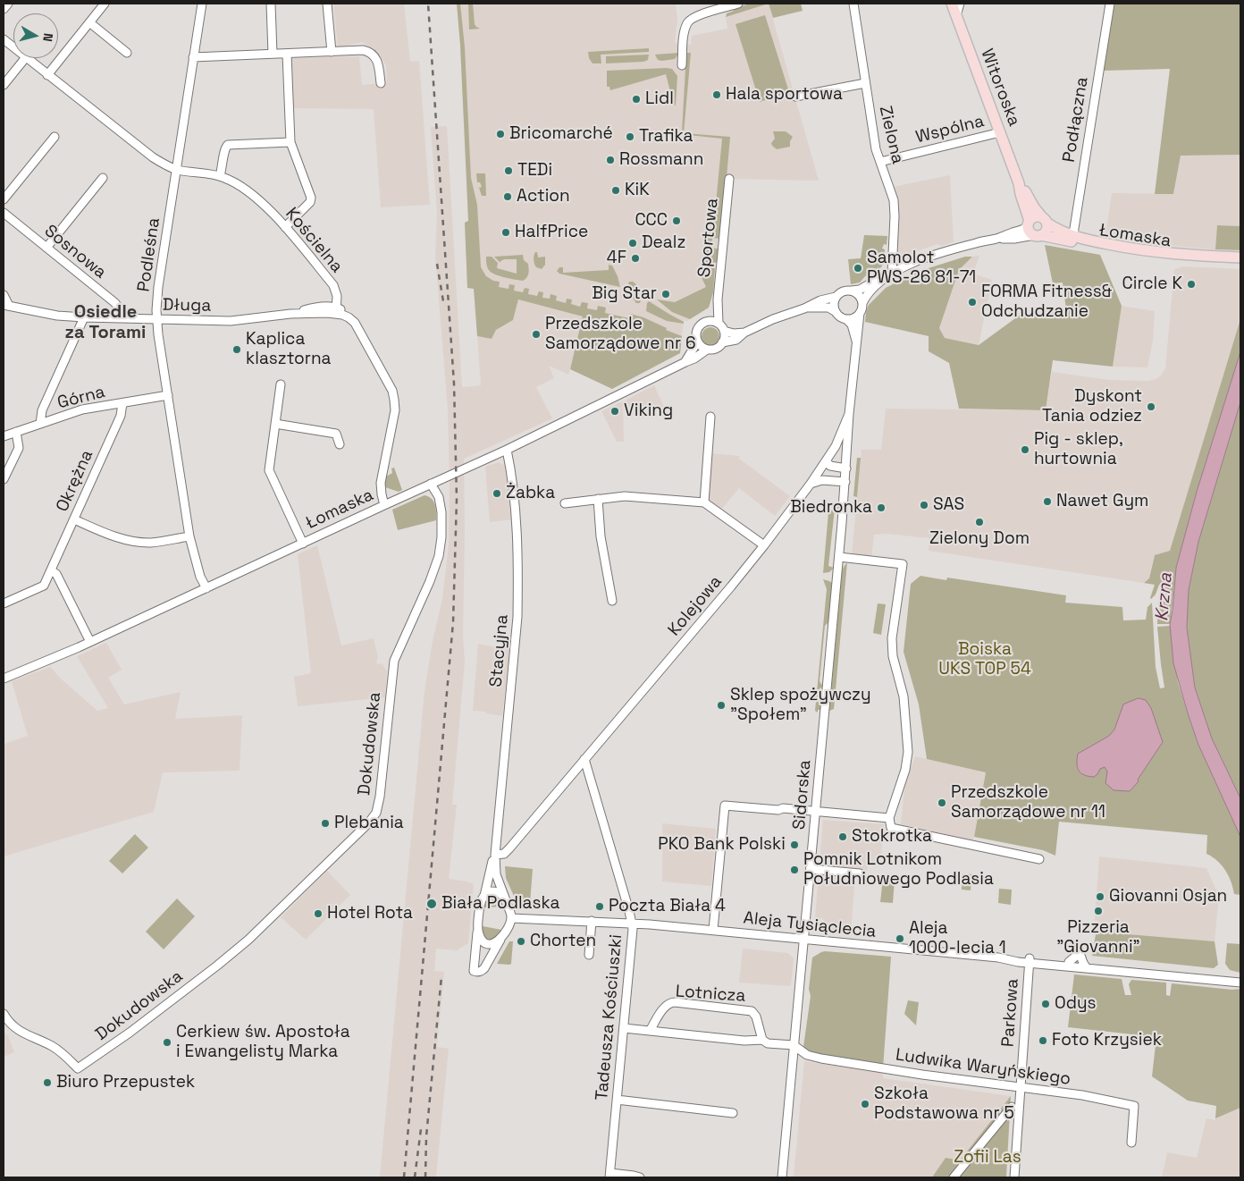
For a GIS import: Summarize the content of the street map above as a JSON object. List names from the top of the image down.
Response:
{
  "streets": {
    "main road": ["Witoroska", "Łomaska"],
    "street": [
      "Podłączna",
      "Wspólna",
      "Zielona",
      "Sportowa",
      "Kościelna",
      "Sosnowa",
      "Podleśna",
      "Długa",
      "Górna",
      "Okrężna",
      "Kolejowa",
      "Stacyjna",
      "Dokudowska",
      "Sidorska",
      "Aleja Tysiąclecia",
      "Lotnicza",
      "Parkowa",
      "Tadeusza Kościuszki",
      "Ludwika Waryńskiego"
    ]
  },
  "crossings": [
    ["Witoroska", "Podłączna"],
    ["Witoroska", "Wspólna"],
    ["Witoroska", "Łomaska"],
    ["Podłączna", "Łomaska"],
    ["Wspólna", "Zielona"],
    ["Łomaska", "Sportowa"],
    ["Łomaska", "Podleśna"],
    ["Łomaska", "Stacyjna"],
    ["Łomaska", "Dokudowska"],
    ["Kościelna", "Podleśna"],
    ["Kościelna", "Długa"],
    ["Sosnowa", "Długa"],
    ["Podleśna", "Długa"],
    ["Podleśna", "Górna"],
    ["Górna", "Okrężna"],
    ["Kolejowa", "Stacyjna"],
    ["Kolejowa", "Sidorska"],
    ["Kolejowa", "Tadeusza Kościuszki"],
    ["Stacyjna", "Aleja Tysiąclecia"],
    ["Sidorska", "Aleja Tysiąclecia"],
    ["Sidorska", "Ludwika Waryńskiego"],
    ["Aleja Tysiąclecia", "Parkowa"],
    ["Aleja Tysiąclecia", "Tadeusza Kościuszki"],
    ["Parkowa", "Ludwika Waryńskiego"]
  ],
  "districts": ["Osiedle za Torami"],
  "water": ["Krzna"],
  "parks": ["Boiska UKS TOP 54", "Zofii Las"],
  "places": [
    "Hala sportowa",
    "Lidl",
    "Bricomarché",
    "Trafika",
    "Rossmann",
    "TEDi",
    "KiK",
    "Action",
    "CCC",
    "HalfPrice",
    "Dealz",
    "4F",
    "Samolot PWS-26 81-71",
    "Circle K",
    "Big Star",
    "FORMA Fitness& Odchudzanie",
    "Przedszkole Samorządowe nr 6",
    "Kaplica klasztorna",
    "Dyskont Tania odziez",
    "Viking",
    "Pig - sklep, hurtownia",
    "Żabka",
    "Nawet Gym",
    "SAS",
    "Biedronka",
    "Zielony Dom",
    "Sklep spożywczy \"Społem\"",
    "Przedszkole Samorządowe nr 11",
    "Plebania",
    "Stokrotka",
    "PKO Bank Polski",
    "Pomnik Lotnikom Południowego Podlasia",
    "Giovanni Osjan",
    "Biała Podlaska",
    "Poczta Biała 4",
    "Pizzeria \"Giovanni\"",
    "Hotel Rota",
    "Aleja 1000-lecia 1",
    "Chorten",
    "Odys",
    "Foto Krzysiek",
    "Cerkiew św. Apostoła i Ewangelisty Marka",
    "Biuro Przepustek",
    "Szkoła Podstawowa nr 5"
  ],
  "north": "right"
}
